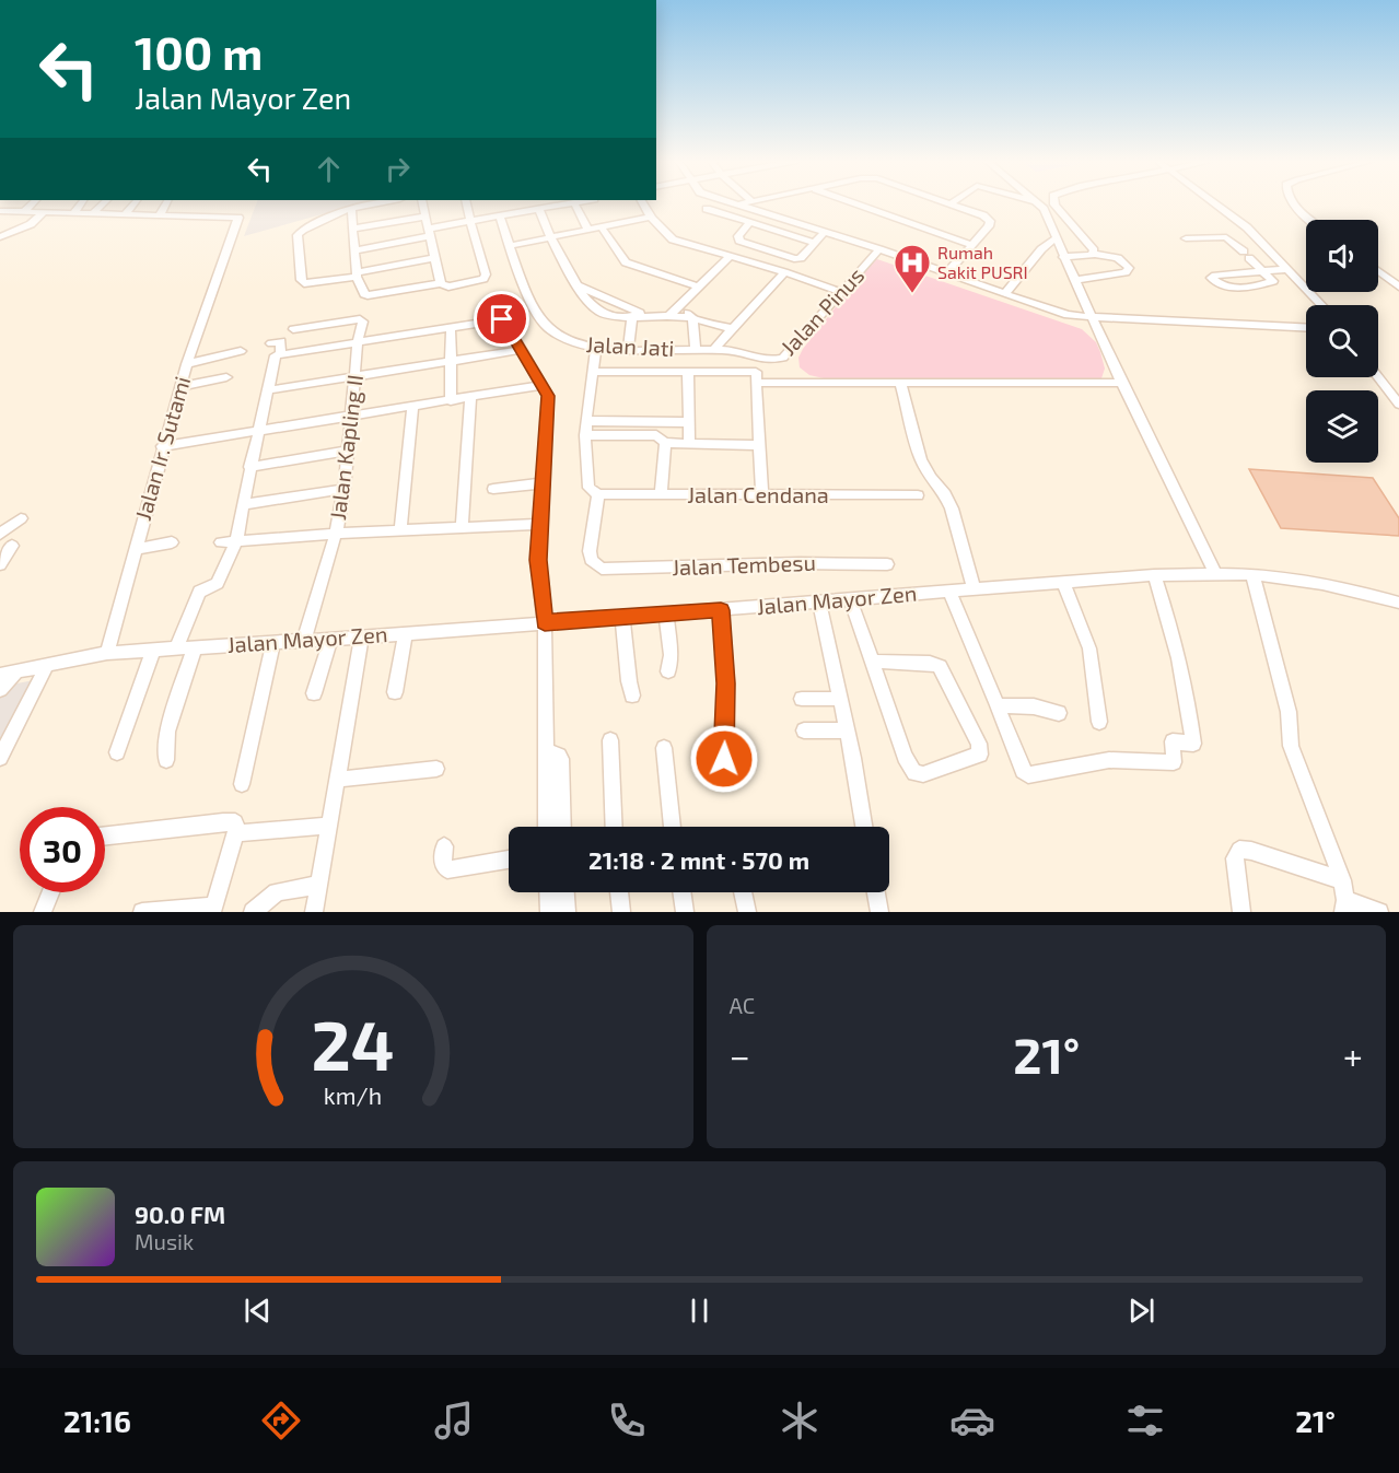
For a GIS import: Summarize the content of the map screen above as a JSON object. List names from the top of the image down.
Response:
{
  "streets": {
    "street": [
      "Jalan Pinus",
      "Jalan Jati",
      "Jalan Kapling II",
      "Jalan Ir. Sutami",
      "Jalan Cendana",
      "Jalan Tembesu",
      "Jalan Mayor Zen"
    ]
  },
  "crossings": [
    ["Jalan Pinus", "Jalan Jati"],
    ["Jalan Kapling II", "Jalan Mayor Zen"],
    ["Jalan Ir. Sutami", "Jalan Mayor Zen"],
    ["Jalan Cendana", "Jalan Tembesu"]
  ],
  "places": {
    "hospital": ["Rumah Sakit PUSRI"]
  },
  "page": {
    "turn": ["100 m", "Jalan Mayor Zen"],
    "limit": "30",
    "trip": "21:18 · 2 mnt · 570 m",
    "tile": "AC",
    "heat": ["−", "21°", "+"],
    "song": ["90.0 FM", "Musik"],
    "tabs": ["21:16", "21°"],
    "gauge": ["24", "km/h"]
  }
}
